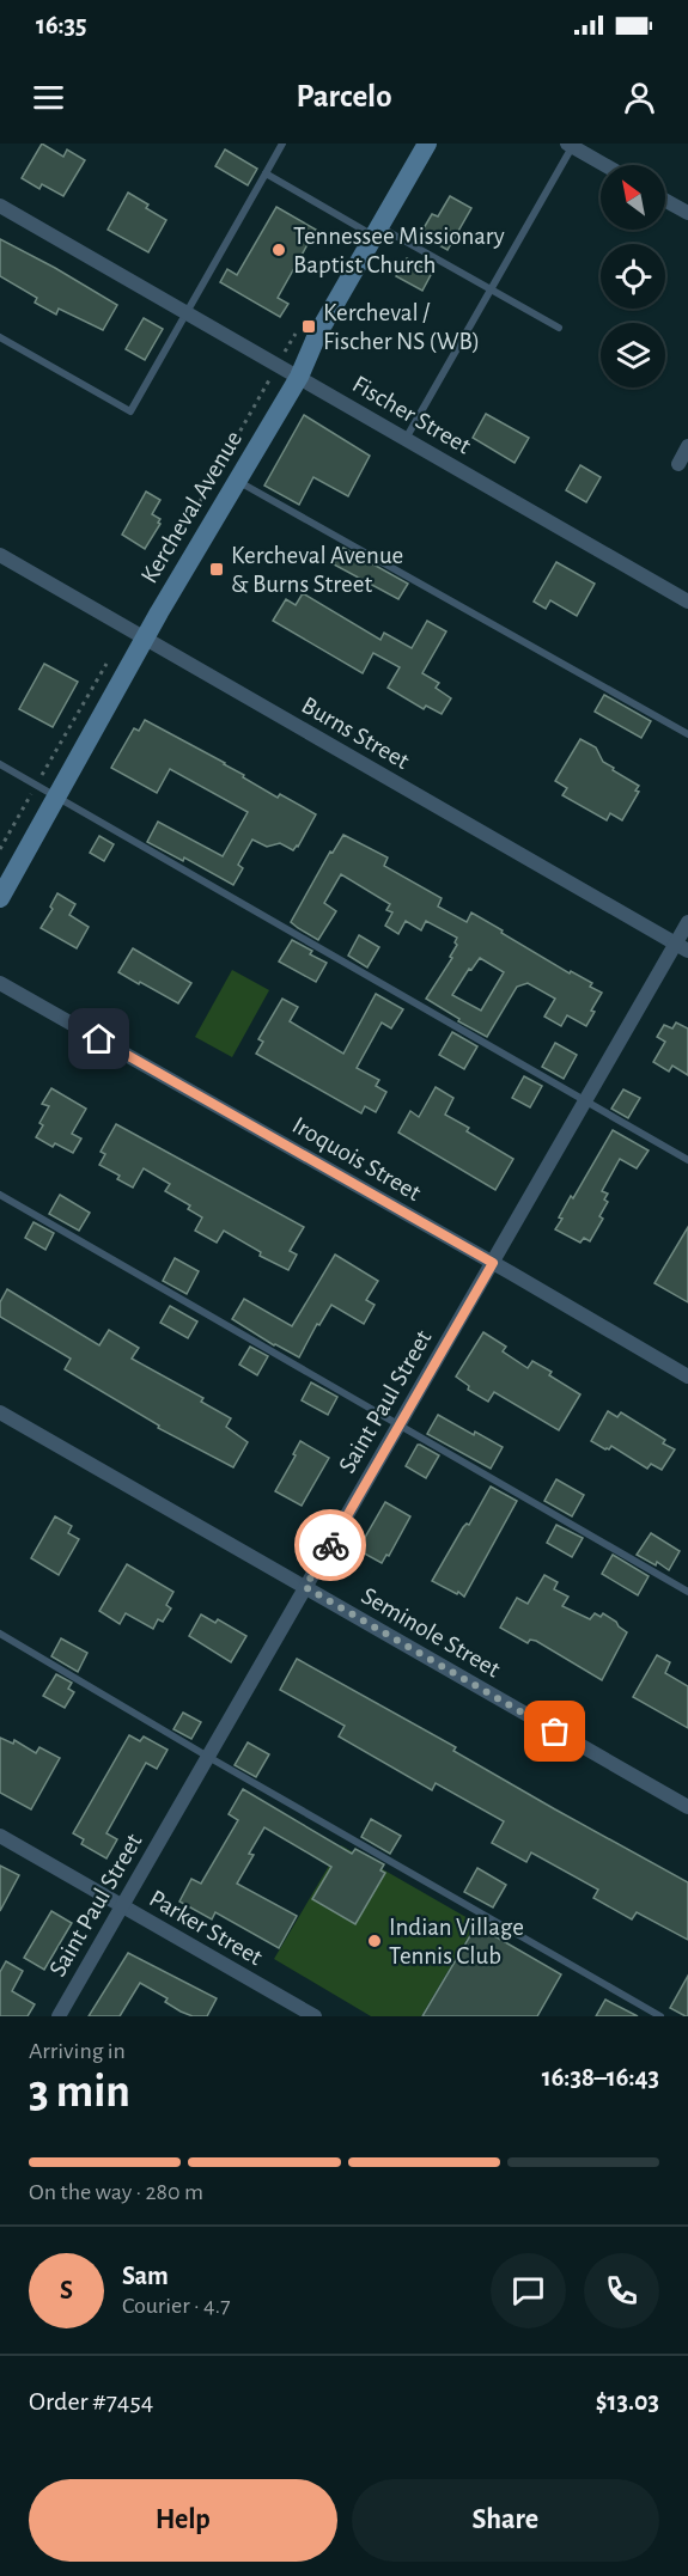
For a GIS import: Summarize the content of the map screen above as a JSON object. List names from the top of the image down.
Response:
{
  "streets": {
    "street": [
      "Fischer Street",
      "Kercheval Avenue",
      "Burns Street",
      "Iroquois Street",
      "Saint Paul Street",
      "Seminole Street",
      "Parker Street"
    ]
  },
  "crossings": [
    ["Fischer Street", "Kercheval Avenue"],
    ["Kercheval Avenue", "Burns Street"],
    ["Burns Street", "Saint Paul Street"],
    ["Iroquois Street", "Saint Paul Street"],
    ["Saint Paul Street", "Seminole Street"],
    ["Saint Paul Street", "Parker Street"]
  ],
  "places": {
    "other": ["Tennessee Missionary Baptist Church", "Indian Village Tennis Club"],
    "transit": ["Kercheval / Fischer NS (WB)", "Kercheval Avenue & Burns Street"]
  },
  "north": "top left",
  "page": {
    "status": "16:35",
    "header": "Parcelo",
    "heading": ["3 min", "Arriving in", "16:38–16:43"],
    "panel": [
      "Sam",
      "Courier · 4.7",
      "Order #7454",
      "$13.03"
    ],
    "bar": "On the way · 280 m",
    "round": "S",
    "buttons": ["Help", "Share"]
  }
}
